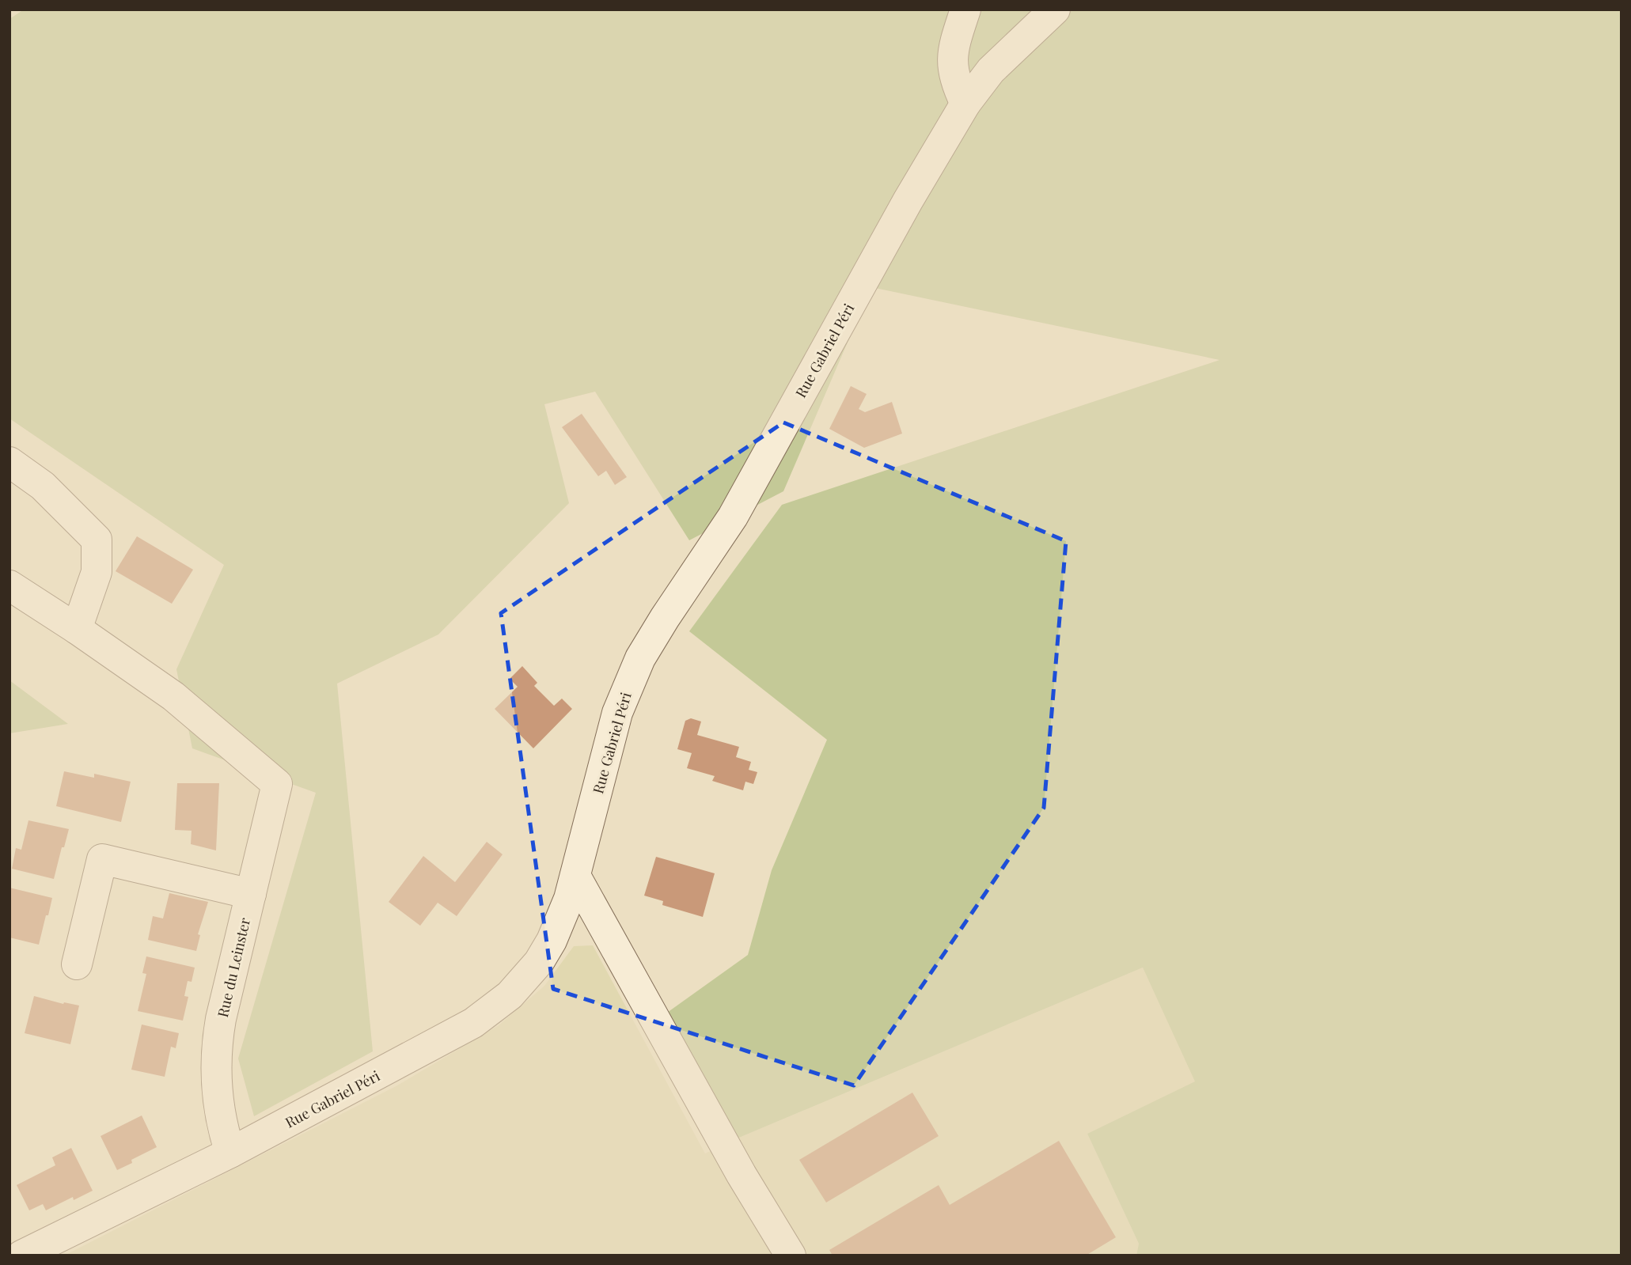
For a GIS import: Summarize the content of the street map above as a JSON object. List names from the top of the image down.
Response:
{
  "streets": {
    "street": ["Rue Gabriel Péri", "Rue du Leinster"]
  },
  "crossings": [
    ["Rue Gabriel Péri", "Rue du Leinster"]
  ]
}
